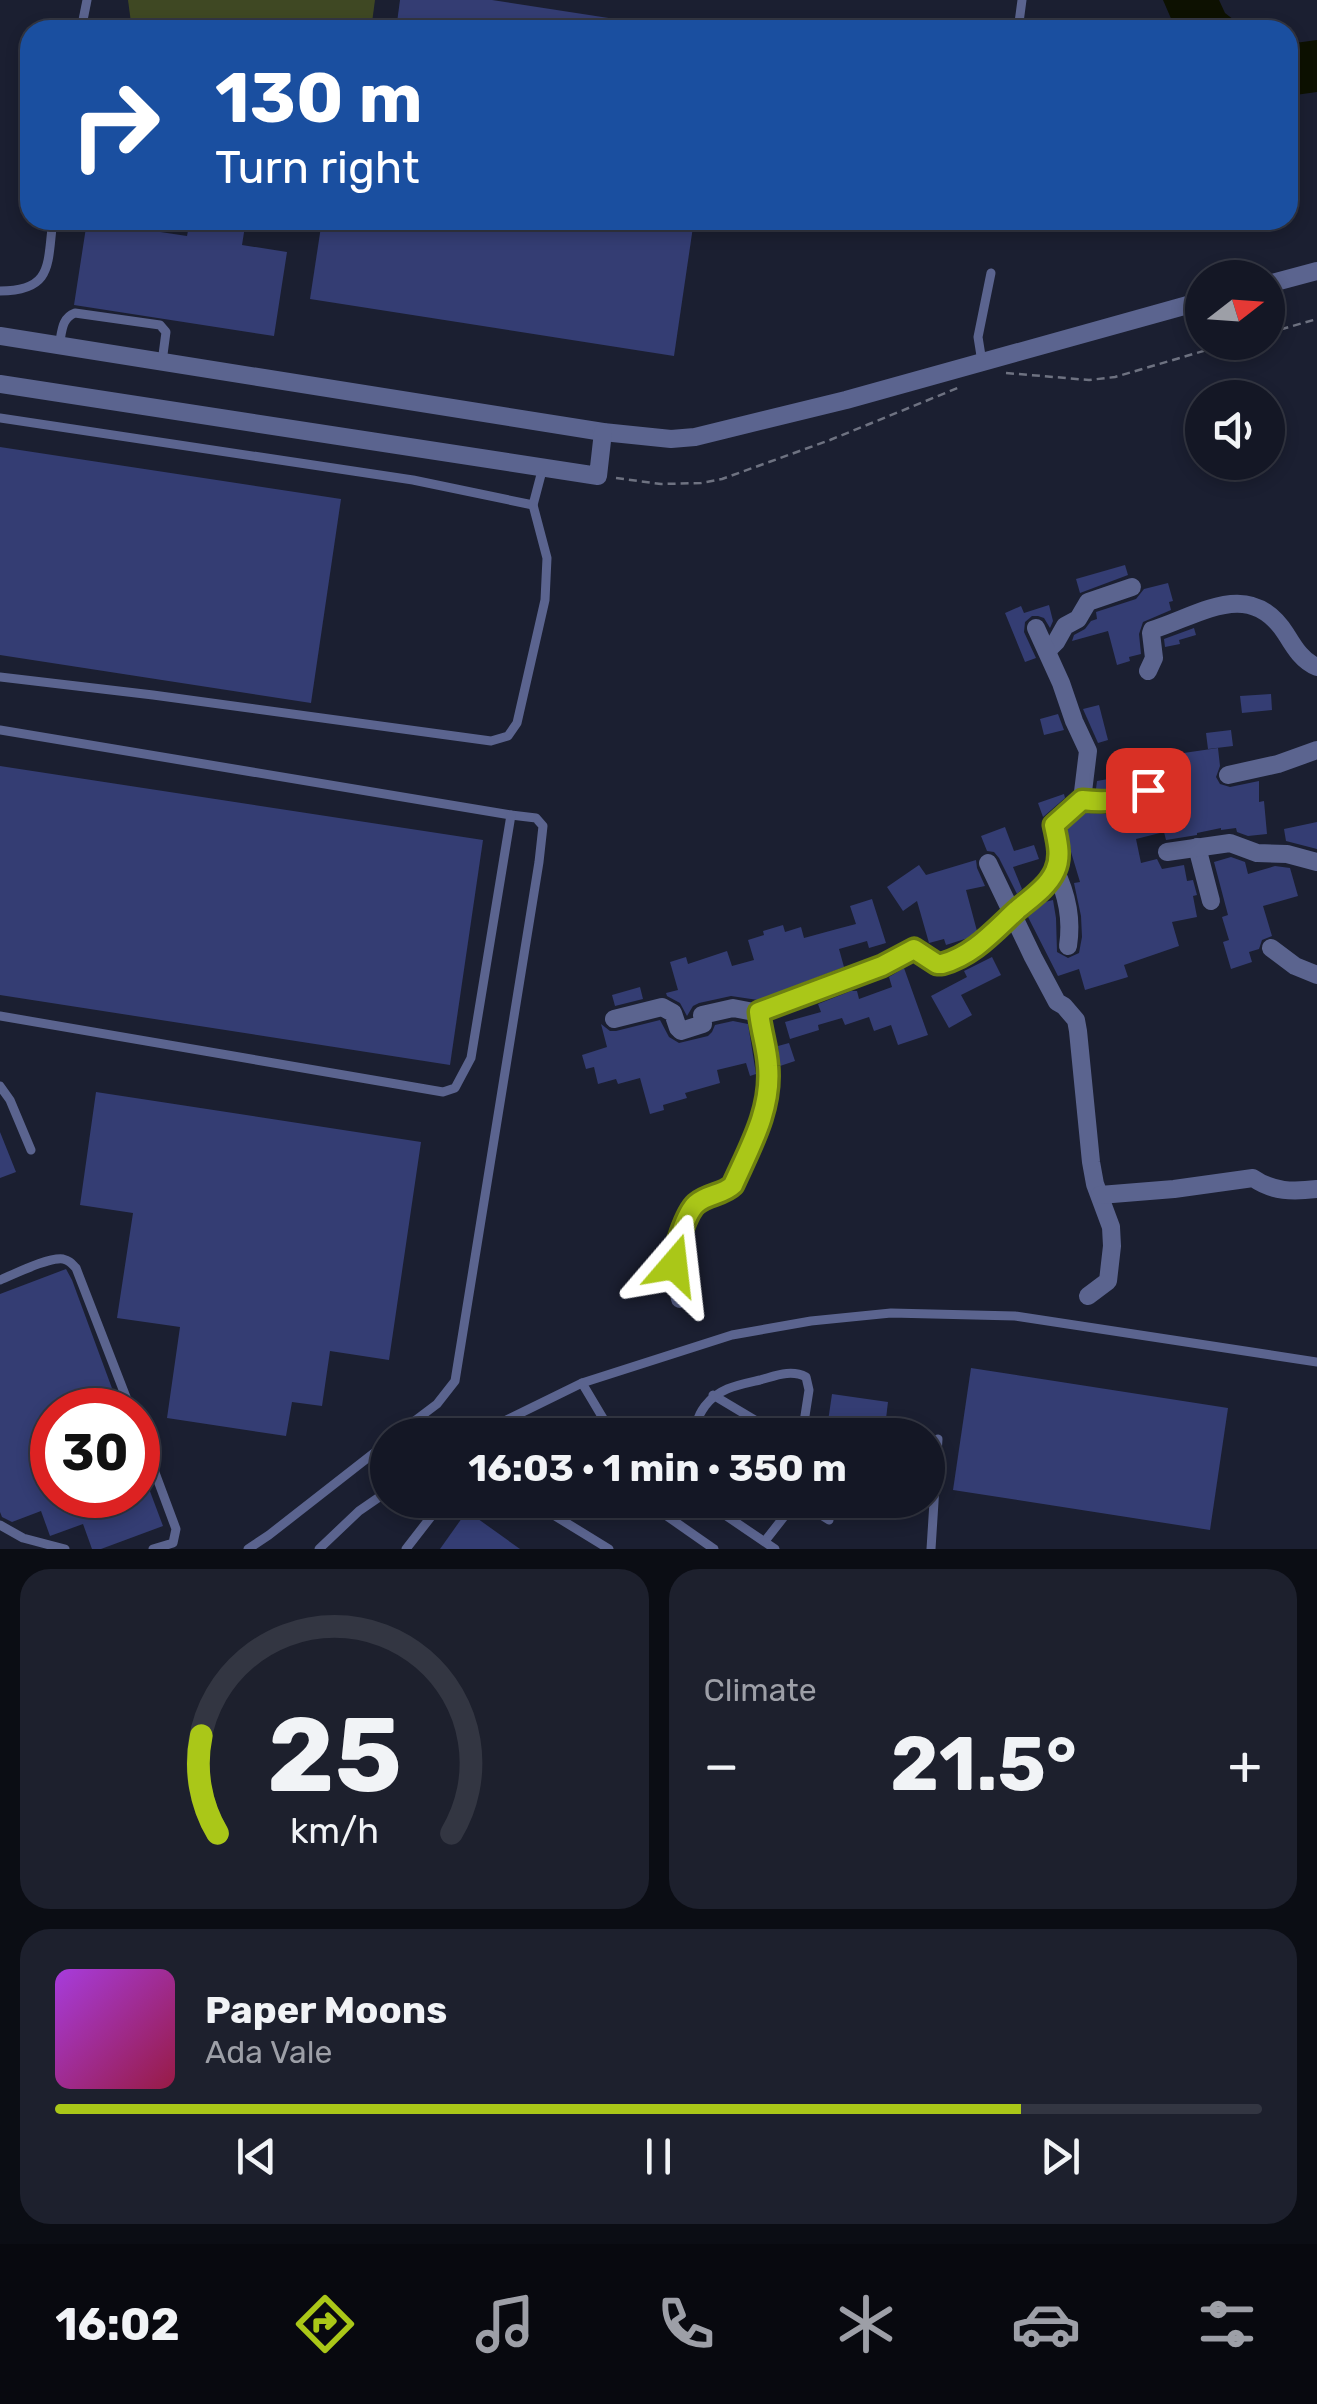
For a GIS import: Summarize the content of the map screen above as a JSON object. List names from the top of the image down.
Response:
{
  "north": "right",
  "page": {
    "turn": ["130 m", "Turn right"],
    "limit": "30",
    "trip": "16:03 · 1 min · 350 m",
    "tile": "Climate",
    "heat": ["−", "21.5°", "+"],
    "song": ["Paper Moons", "Ada Vale"],
    "tabs": "16:02",
    "gauge": ["25", "km/h"]
  }
}
